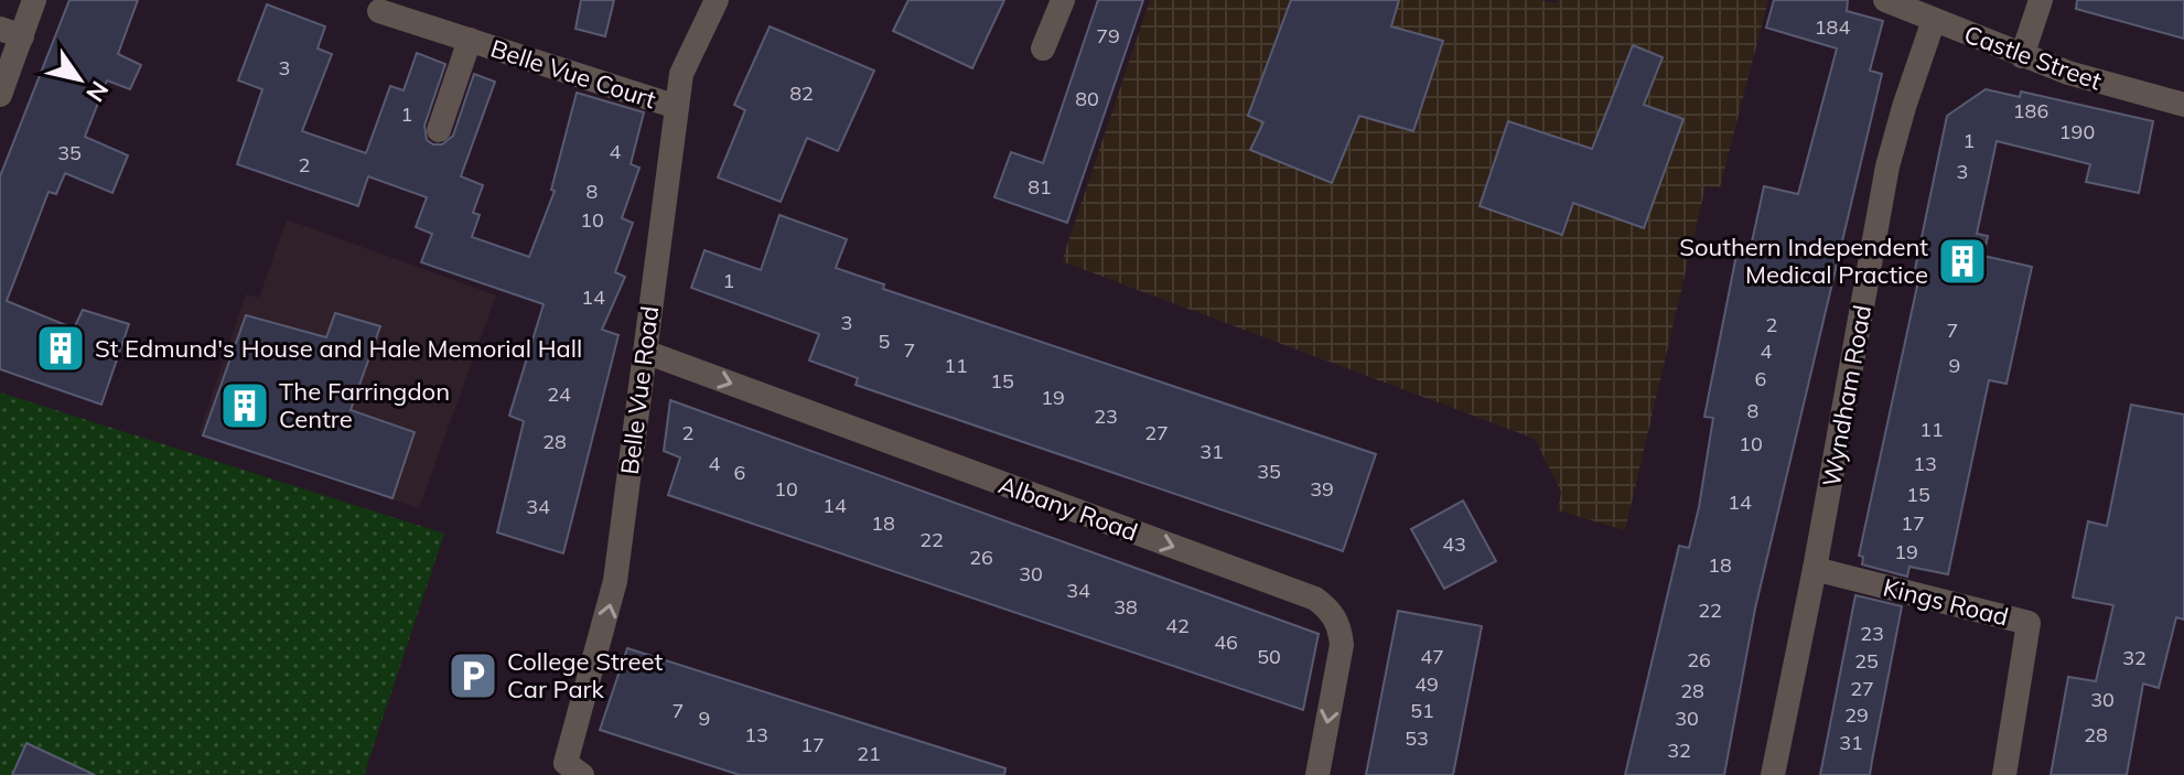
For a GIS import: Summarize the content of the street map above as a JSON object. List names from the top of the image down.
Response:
{
  "streets": {
    "street": [
      "Castle Street",
      "Belle Vue Court",
      "Belle Vue Road",
      "Wyndham Road",
      "Albany Road",
      "Kings Road"
    ]
  },
  "crossings": [
    ["Castle Street", "Wyndham Road"],
    ["Belle Vue Court", "Belle Vue Road"],
    ["Belle Vue Road", "Albany Road"],
    ["Wyndham Road", "Kings Road"]
  ],
  "one_way": ["Belle Vue Road", "Albany Road"],
  "places": {
    "building": ["Southern Independent Medical Practice", "St Edmund's House and Hale Memorial Hall", "The Farringdon Centre"],
    "parking": ["College Street Car Park"]
  },
  "house_numbers": [
    "184",
    "79",
    "3",
    "82",
    "80",
    "186",
    "1",
    "190",
    "1",
    "4",
    "35",
    "2",
    "3",
    "81",
    "8",
    "10",
    "1",
    "14",
    "3",
    "2",
    "7",
    "5",
    "7",
    "4",
    "11",
    "9",
    "6",
    "15",
    "24",
    "19",
    "8",
    "23",
    "11",
    "2",
    "27",
    "28",
    "10",
    "31",
    "4",
    "13",
    "35",
    "6",
    "10",
    "39",
    "15",
    "14",
    "14",
    "34",
    "18",
    "17",
    "22",
    "43",
    "19",
    "26",
    "18",
    "30",
    "34",
    "38",
    "22",
    "42",
    "23",
    "46",
    "50",
    "47",
    "32",
    "26",
    "25",
    "49",
    "27",
    "28",
    "30",
    "7",
    "51",
    "29",
    "9",
    "30",
    "13",
    "28",
    "53",
    "31",
    "17",
    "32",
    "21"
  ],
  "north": "bottom right"
}
